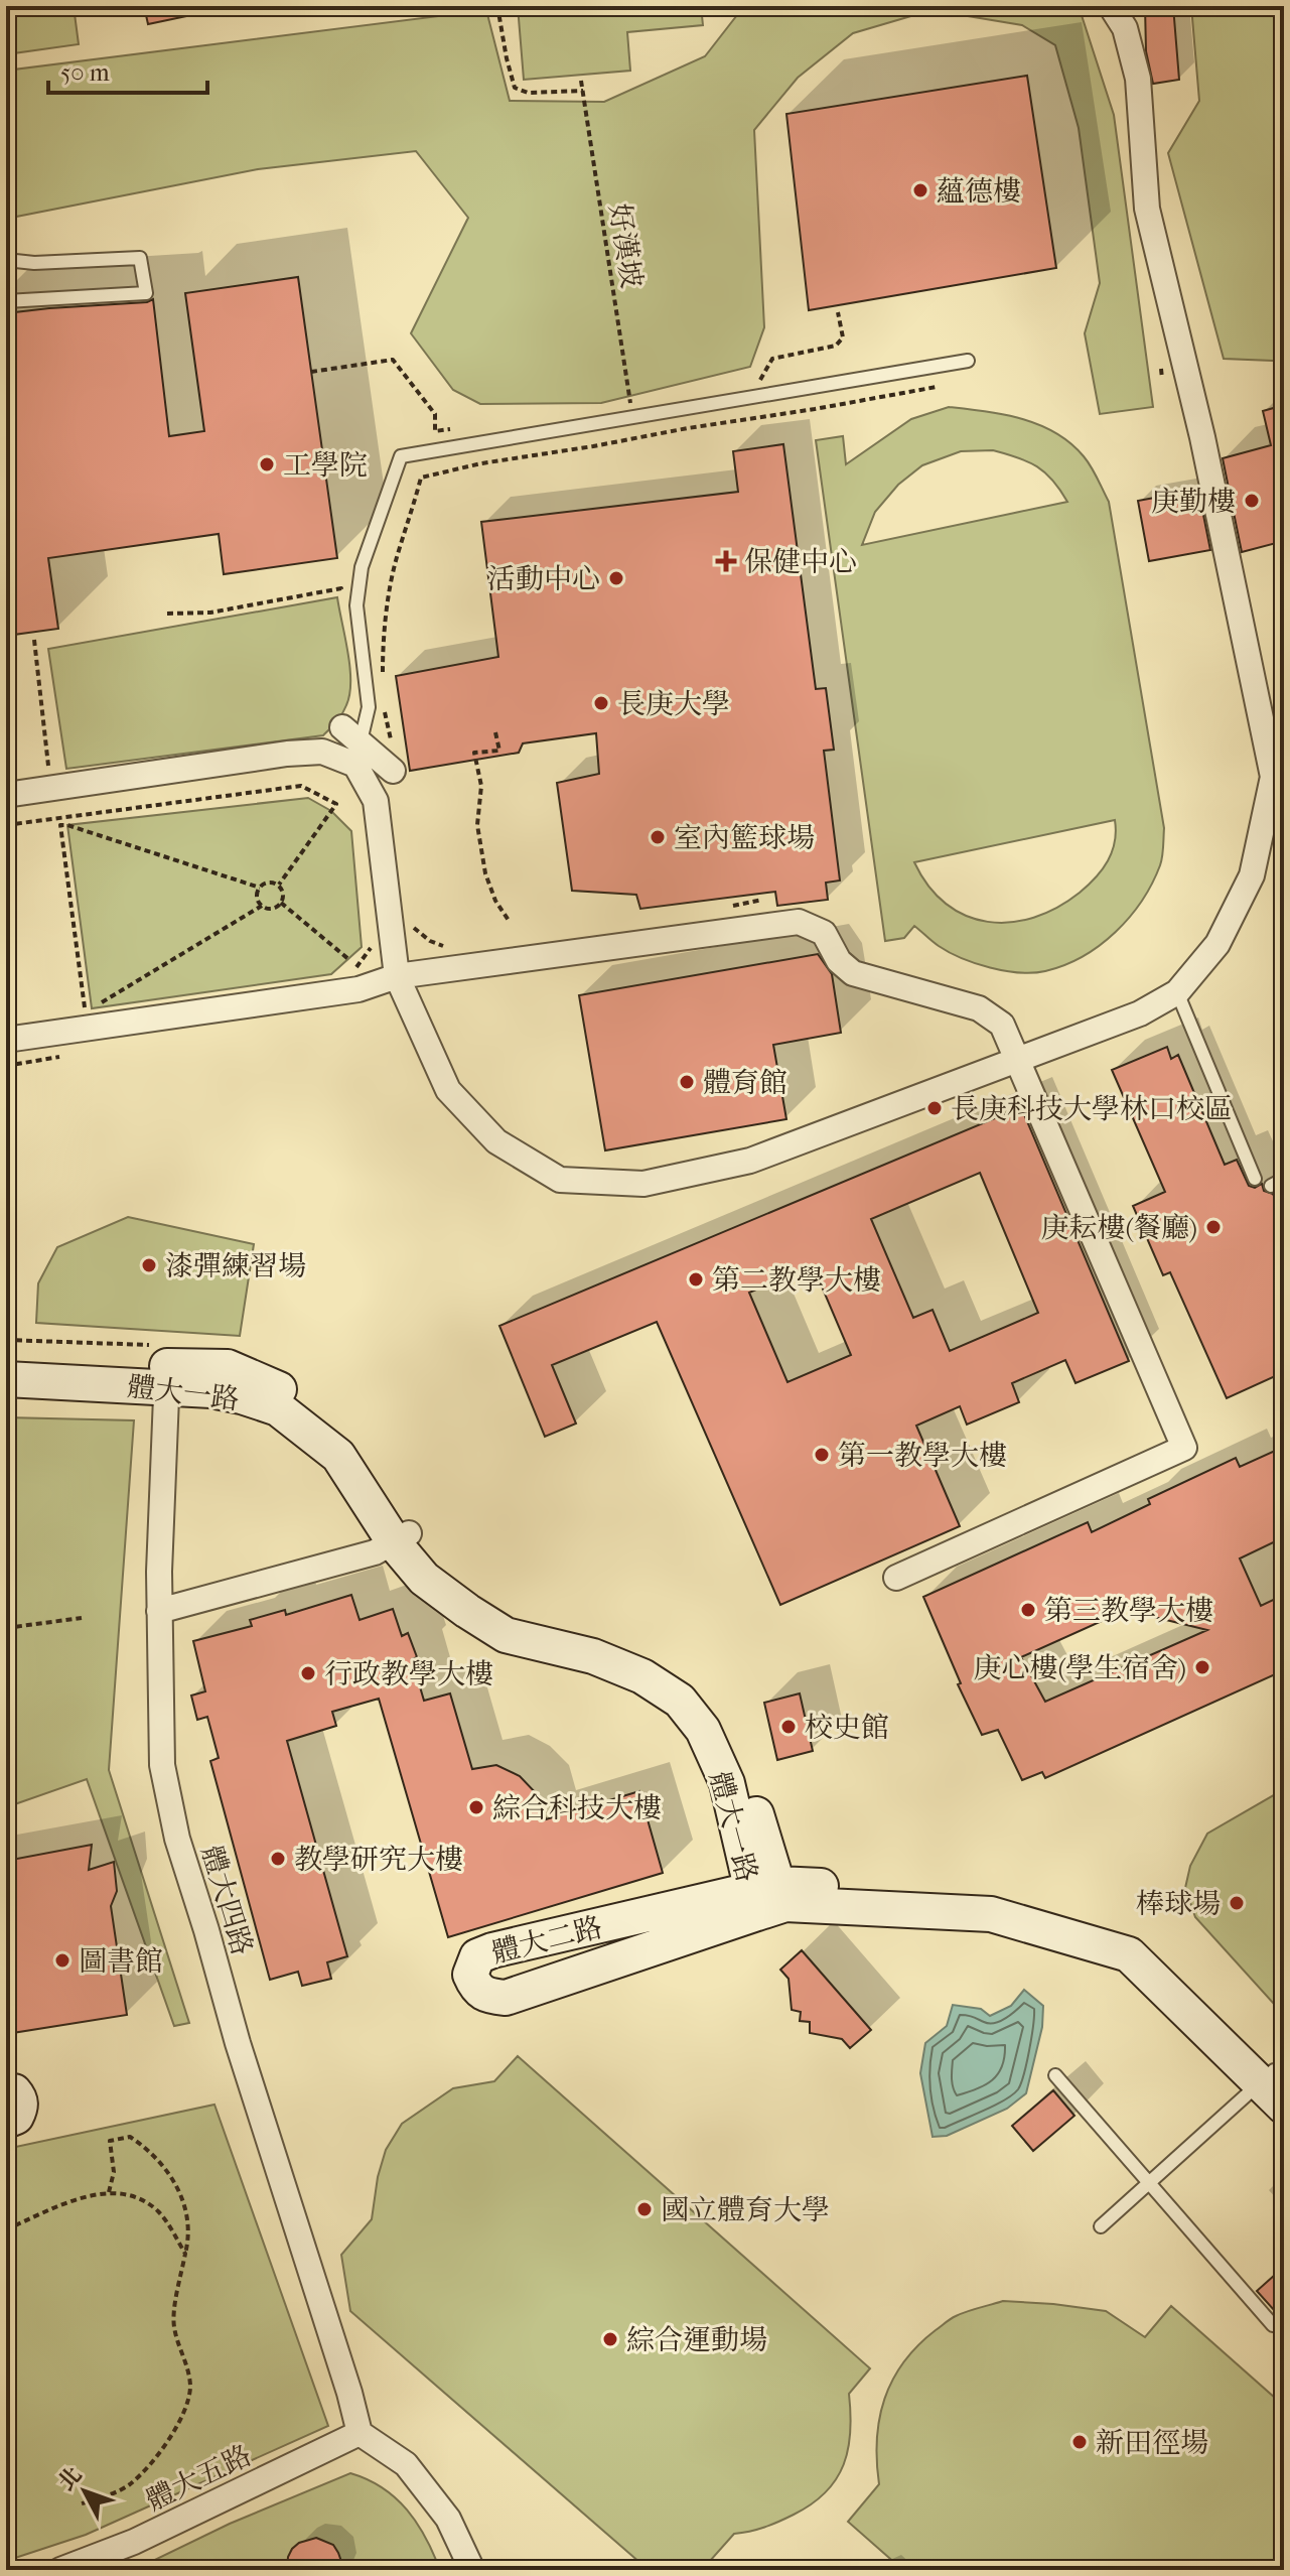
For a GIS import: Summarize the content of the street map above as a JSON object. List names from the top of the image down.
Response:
{
  "streets": {
    "street": [
      "體大一路",
      "體大四路",
      "體大二路",
      "體大五路"
    ],
    "path": ["好漢坡"]
  },
  "crossings": [
    ["體大一路", "體大四路"],
    ["體大一路", "體大二路"],
    ["體大四路", "體大五路"]
  ],
  "places": {
    "other": [
      "蘊德樓",
      "工學院",
      "庚勤樓",
      "活動中心",
      "長庚大學",
      "室內籃球場",
      "體育館",
      "長庚科技大學林口校區",
      "庚耘樓(餐廳)",
      "漆彈練習場",
      "第二教學大樓",
      "第一教學大樓",
      "第三教學大樓",
      "庚心樓(學生宿舍)",
      "行政教學大樓",
      "校史館",
      "綜合科技大樓",
      "教學研究大樓",
      "棒球場",
      "圖書館",
      "國立體育大學",
      "綜合運動場",
      "新田徑場"
    ],
    "health": ["保健中心"]
  },
  "scale_bar": "50 m",
  "north": "top left"
}
